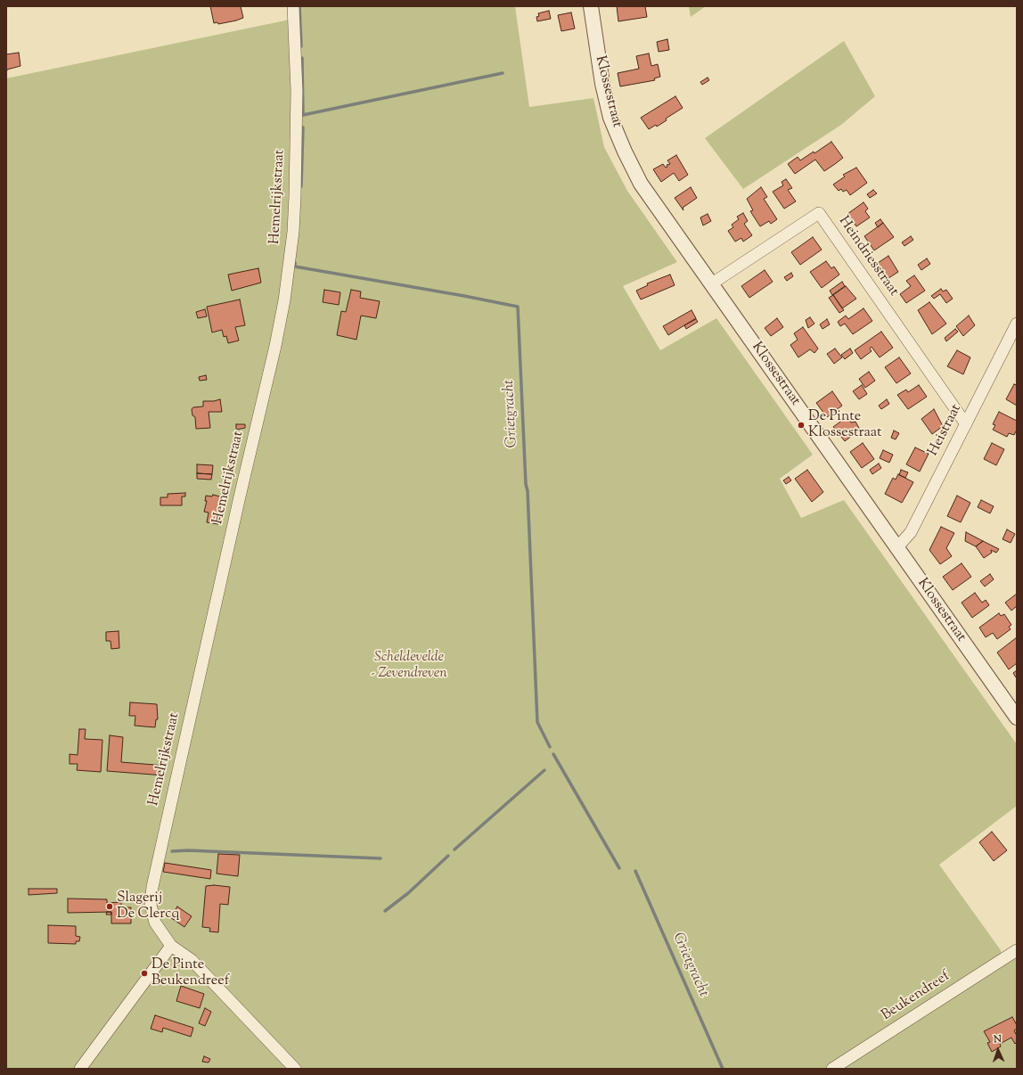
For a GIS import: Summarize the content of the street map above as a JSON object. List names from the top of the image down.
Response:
{
  "streets": {
    "street": [
      "Klossestraat",
      "Hemelrijkstraat",
      "Heindriesstraat",
      "Heistraat",
      "Beukendreef"
    ]
  },
  "crossings": [
    ["Klossestraat", "Heindriesstraat"],
    ["Klossestraat", "Heistraat"],
    ["Heindriesstraat", "Heistraat"]
  ],
  "water": ["Grietgracht"],
  "parks": ["Scheldevelde - Zevendreven"],
  "places": ["De Pinte Klossestraat", "Slagerij De Clercq", "De Pinte Beukendreef"],
  "north": "top"
}
